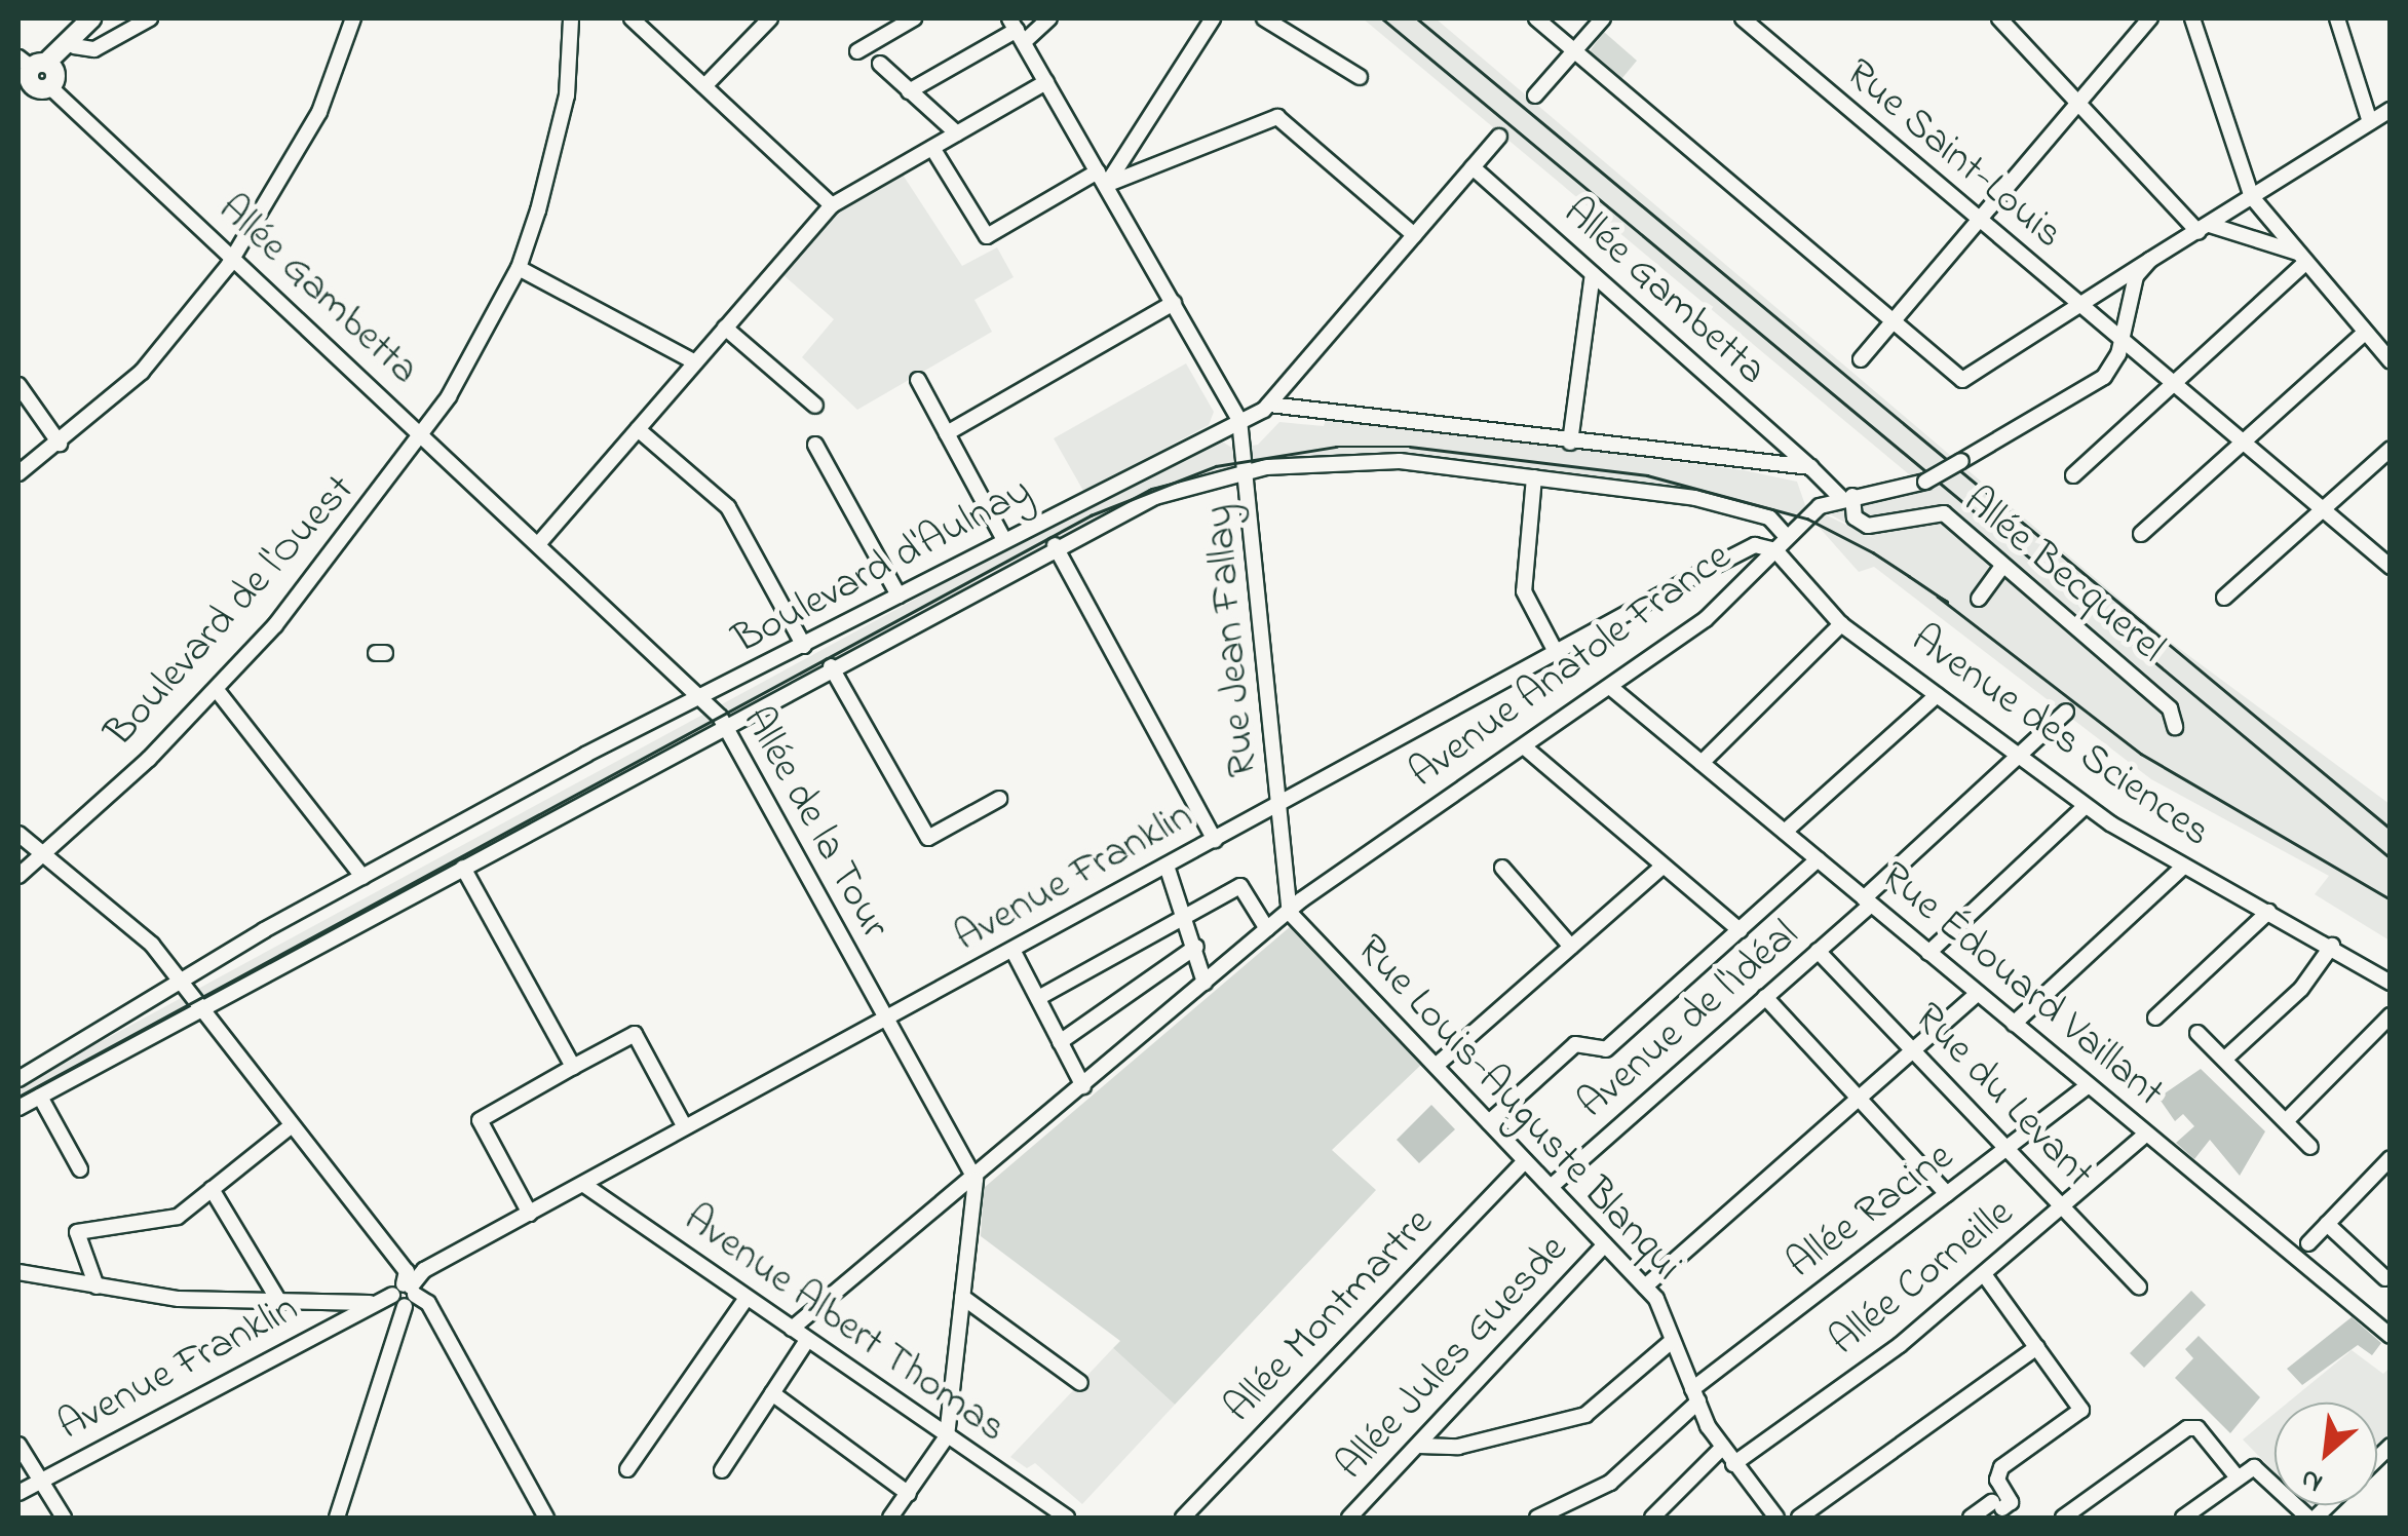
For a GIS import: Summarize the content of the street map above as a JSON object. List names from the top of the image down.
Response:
{
  "streets": {
    "street": [
      "Rue Saint-Louis",
      "Allée Gambetta",
      "Boulevard d'Aulnay",
      "Allée Becquerel",
      "Boulevard de l'Ouest",
      "Rue Jean Fallay",
      "Avenue Anatole France",
      "Avenue des Sciences",
      "Allée de la Tour",
      "Avenue Franklin",
      "Rue Édouard Vaillant",
      "Avenue de l'Idéal",
      "Rue du Levant",
      "Rue Louis-Auguste Blanqui",
      "Allée Racine",
      "Allée Corneille",
      "Allée Montmartre",
      "Avenue Albert Thomas",
      "Allée Jules Guesde"
    ]
  },
  "crossings": [
    ["Rue Saint-Louis", "Avenue Anatole France"],
    ["Allée Gambetta", "Boulevard de l'Ouest"],
    ["Allée Gambetta", "Allée de la Tour"],
    ["Boulevard d'Aulnay", "Rue Jean Fallay"],
    ["Boulevard d'Aulnay", "Avenue Anatole France"],
    ["Boulevard d'Aulnay", "Allée de la Tour"],
    ["Allée Becquerel", "Avenue Anatole France"],
    ["Rue Jean Fallay", "Avenue Anatole France"],
    ["Rue Jean Fallay", "Avenue Franklin"],
    ["Rue Jean Fallay", "Rue Louis-Auguste Blanqui"],
    ["Avenue Anatole France", "Avenue des Sciences"],
    ["Avenue Anatole France", "Allée de la Tour"],
    ["Avenue Anatole France", "Avenue Franklin"],
    ["Avenue Anatole France", "Rue Édouard Vaillant"],
    ["Avenue Anatole France", "Rue Louis-Auguste Blanqui"],
    ["Avenue Anatole France", "Avenue Albert Thomas"],
    ["Avenue des Sciences", "Avenue Franklin"],
    ["Avenue des Sciences", "Avenue de l'Idéal"],
    ["Allée de la Tour", "Avenue Franklin"],
    ["Avenue Franklin", "Avenue Albert Thomas"],
    ["Rue Édouard Vaillant", "Avenue de l'Idéal"],
    ["Rue Édouard Vaillant", "Allée Racine"],
    ["Rue Édouard Vaillant", "Allée Corneille"],
    ["Avenue de l'Idéal", "Rue du Levant"],
    ["Avenue de l'Idéal", "Rue Louis-Auguste Blanqui"],
    ["Rue du Levant", "Allée Racine"],
    ["Rue du Levant", "Allée Corneille"],
    ["Rue Louis-Auguste Blanqui", "Allée Racine"],
    ["Rue Louis-Auguste Blanqui", "Allée Corneille"],
    ["Rue Louis-Auguste Blanqui", "Allée Montmartre"],
    ["Rue Louis-Auguste Blanqui", "Allée Jules Guesde"]
  ],
  "north": "bottom left"
}
